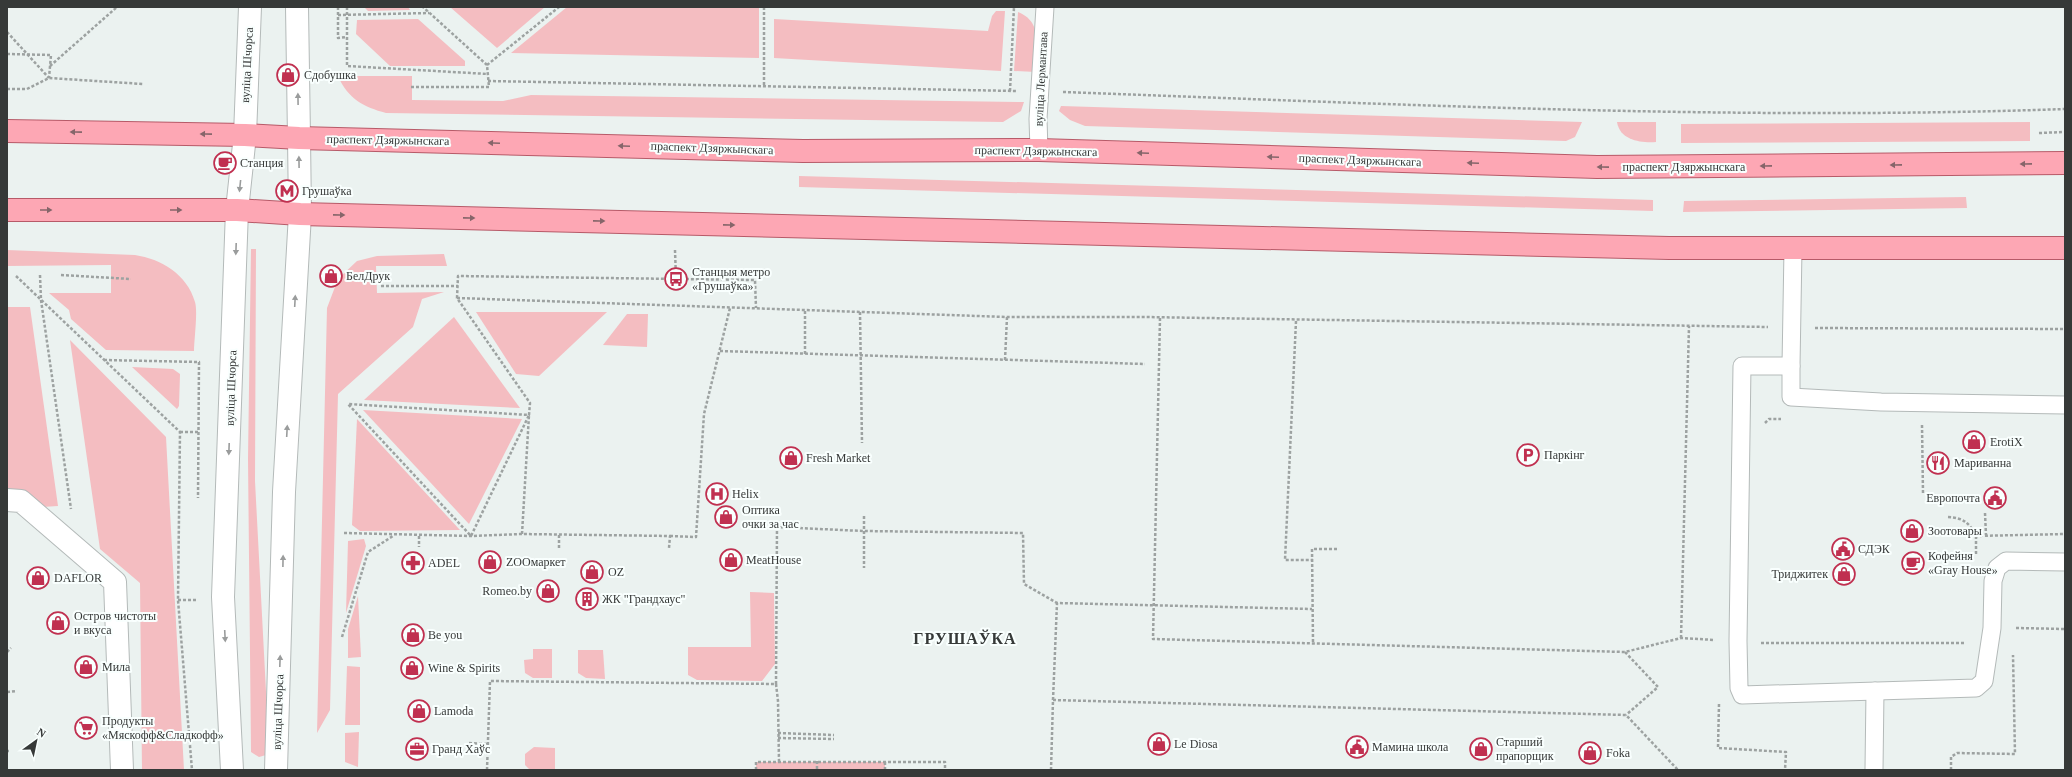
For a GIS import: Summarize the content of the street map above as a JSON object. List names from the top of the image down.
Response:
{
  "streets": {
    "main road": ["вуліца Шчорса", "праспект Дзяржынскага"],
    "lane": ["вуліца Лермантава"]
  },
  "crossings": [
    ["вуліца Шчорса", "праспект Дзяржынскага"],
    ["вуліца Лермантава", "праспект Дзяржынскага"]
  ],
  "districts": ["ГРУШАЎКА"],
  "places": {
    "shop": [
      "Сдобушка",
      "БелДрук",
      "ErotiX",
      "Fresh Market",
      "Оптика очки за час",
      "Зоотовары",
      "MeatHouse",
      "ZOOмаркет",
      "OZ",
      "Триджитек",
      "DAFLOR",
      "Romeo.by",
      "Остров чистоты и вкуса",
      "Be you",
      "Мила",
      "Wine & Spirits",
      "Lamoda",
      "Le Diosa",
      "Старший прапорщик",
      "Foka"
    ],
    "cafe": ["Станция", "Кофейня «Gray House»"],
    "metro station": ["Грушаўка"],
    "bus stop": ["Станцыя метро «Грушаўка»"],
    "parking": ["Паркінг"],
    "restaurant": ["Мариванна"],
    "hospital": ["Helix"],
    "public building": ["Европочта", "СДЭК", "Мамина школа"],
    "pharmacy": ["ADEL"],
    "building": ["ЖК \"Грандхаус\""],
    "supermarket": ["Продукты «Мяскофф&Сладкофф»"],
    "office": ["Гранд Хаўс"]
  },
  "north": "top right"
}
